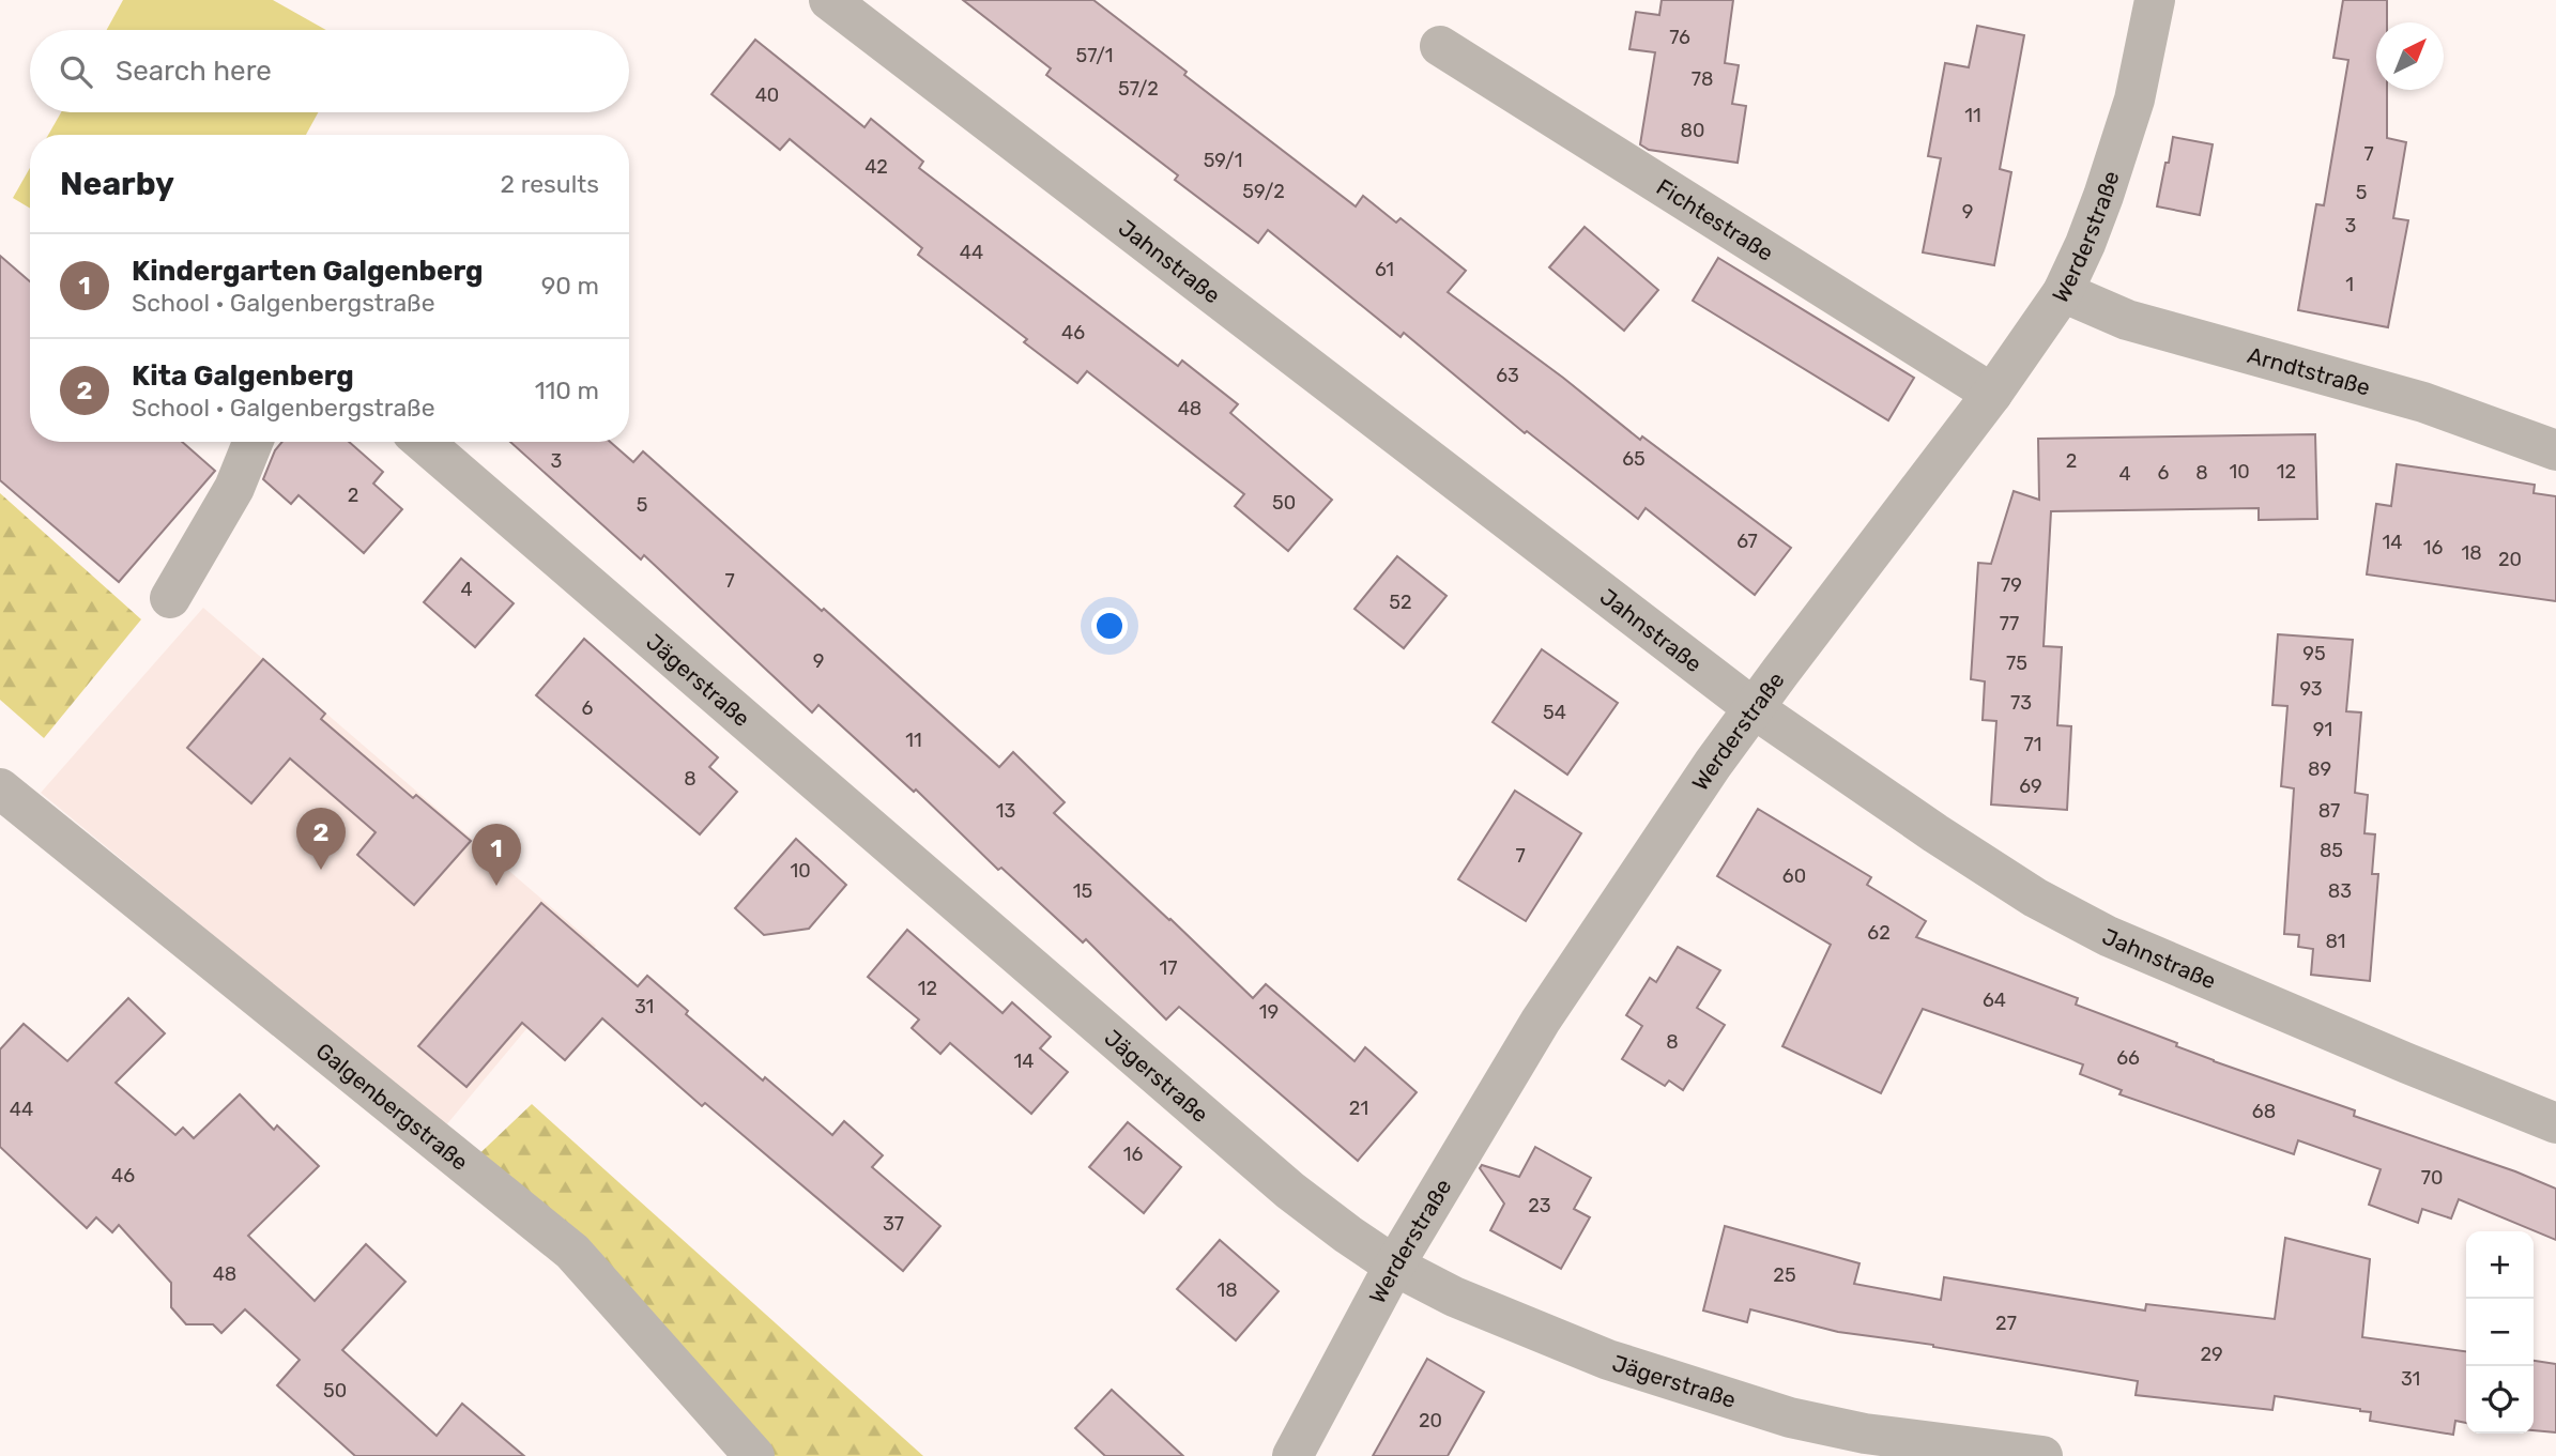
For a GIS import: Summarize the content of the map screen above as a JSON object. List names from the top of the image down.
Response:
{
  "streets": {
    "street": [
      "Fichtestraße",
      "Werderstraße",
      "Jahnstraße",
      "Arndtstraße",
      "Jägerstraße",
      "Galgenbergstraße"
    ]
  },
  "crossings": [
    ["Fichtestraße", "Werderstraße"],
    ["Werderstraße", "Jahnstraße"],
    ["Werderstraße", "Arndtstraße"],
    ["Werderstraße", "Jägerstraße"]
  ],
  "house_numbers": [
    "76",
    "57/1",
    "78",
    "57/2",
    "40",
    "11",
    "80",
    "7",
    "59/1",
    "42",
    "59/2",
    "5",
    "9",
    "3",
    "44",
    "61",
    "1",
    "46",
    "63",
    "48",
    "65",
    "3",
    "2",
    "10",
    "12",
    "6",
    "8",
    "4",
    "2",
    "50",
    "5",
    "67",
    "14",
    "16",
    "18",
    "20",
    "7",
    "79",
    "4",
    "52",
    "77",
    "95",
    "9",
    "75",
    "93",
    "73",
    "6",
    "54",
    "91",
    "11",
    "71",
    "89",
    "8",
    "69",
    "13",
    "87",
    "85",
    "7",
    "10",
    "60",
    "15",
    "83",
    "62",
    "81",
    "17",
    "12",
    "64",
    "31",
    "19",
    "8",
    "66",
    "14",
    "21",
    "44",
    "68",
    "16",
    "46",
    "70",
    "23",
    "37",
    "48",
    "25",
    "18",
    "27",
    "29",
    "31",
    "50",
    "20"
  ],
  "north": "top right",
  "page": {
    "search": "Search here",
    "heading": ["Nearby", "2 results"],
    "list": [
      {
        "mark": "1",
        "name": "Kindergarten Galgenberg",
        "note": "School · Galgenbergstraße",
        "value": "90 m"
      },
      {
        "mark": "2",
        "name": "Kita Galgenberg",
        "note": "School · Galgenbergstraße",
        "value": "110 m"
      }
    ],
    "pins": ["2", "1"],
    "map_buttons": ["+", "−"]
  }
}
